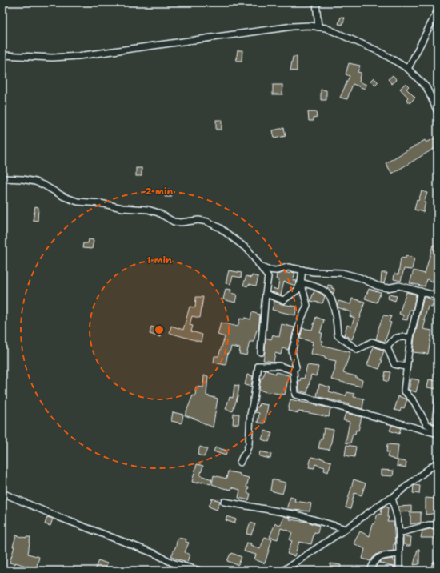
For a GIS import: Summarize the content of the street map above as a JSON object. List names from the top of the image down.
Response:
{
  "rings": ["2 min", "1 min"]
}
